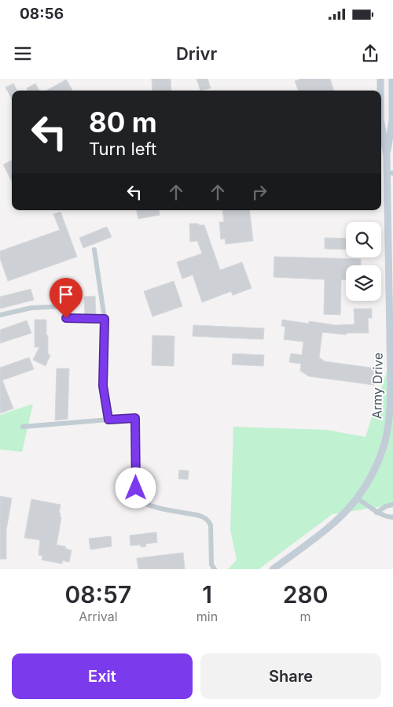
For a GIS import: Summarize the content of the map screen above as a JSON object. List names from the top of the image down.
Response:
{
  "streets": {
    "main road": ["Army Drive"]
  },
  "page": {
    "status": "08:56",
    "header": "Drivr",
    "turn": ["80 m", "Turn left"],
    "eta": [
      "08:57",
      "Arrival",
      "1",
      "min",
      "280",
      "m"
    ],
    "buttons": ["Exit", "Share"]
  }
}
